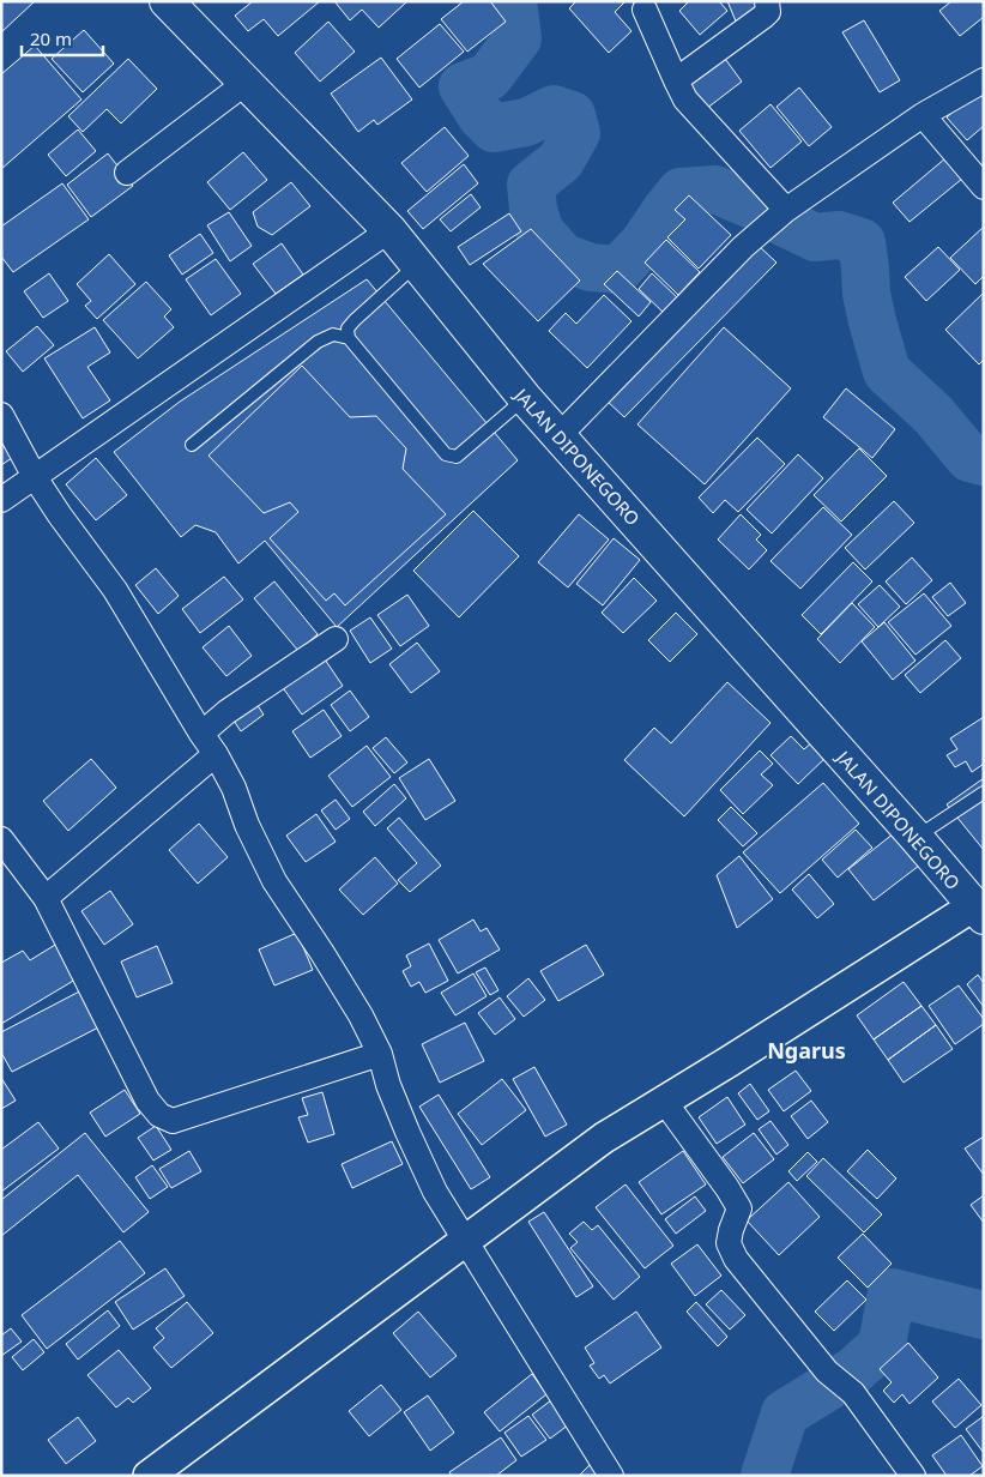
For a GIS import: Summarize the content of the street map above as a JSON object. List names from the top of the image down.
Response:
{
  "streets": {
    "main road": ["JALAN DIPONEGORO"]
  },
  "districts": ["Ngarus"],
  "scale_bar": "20 m"
}
